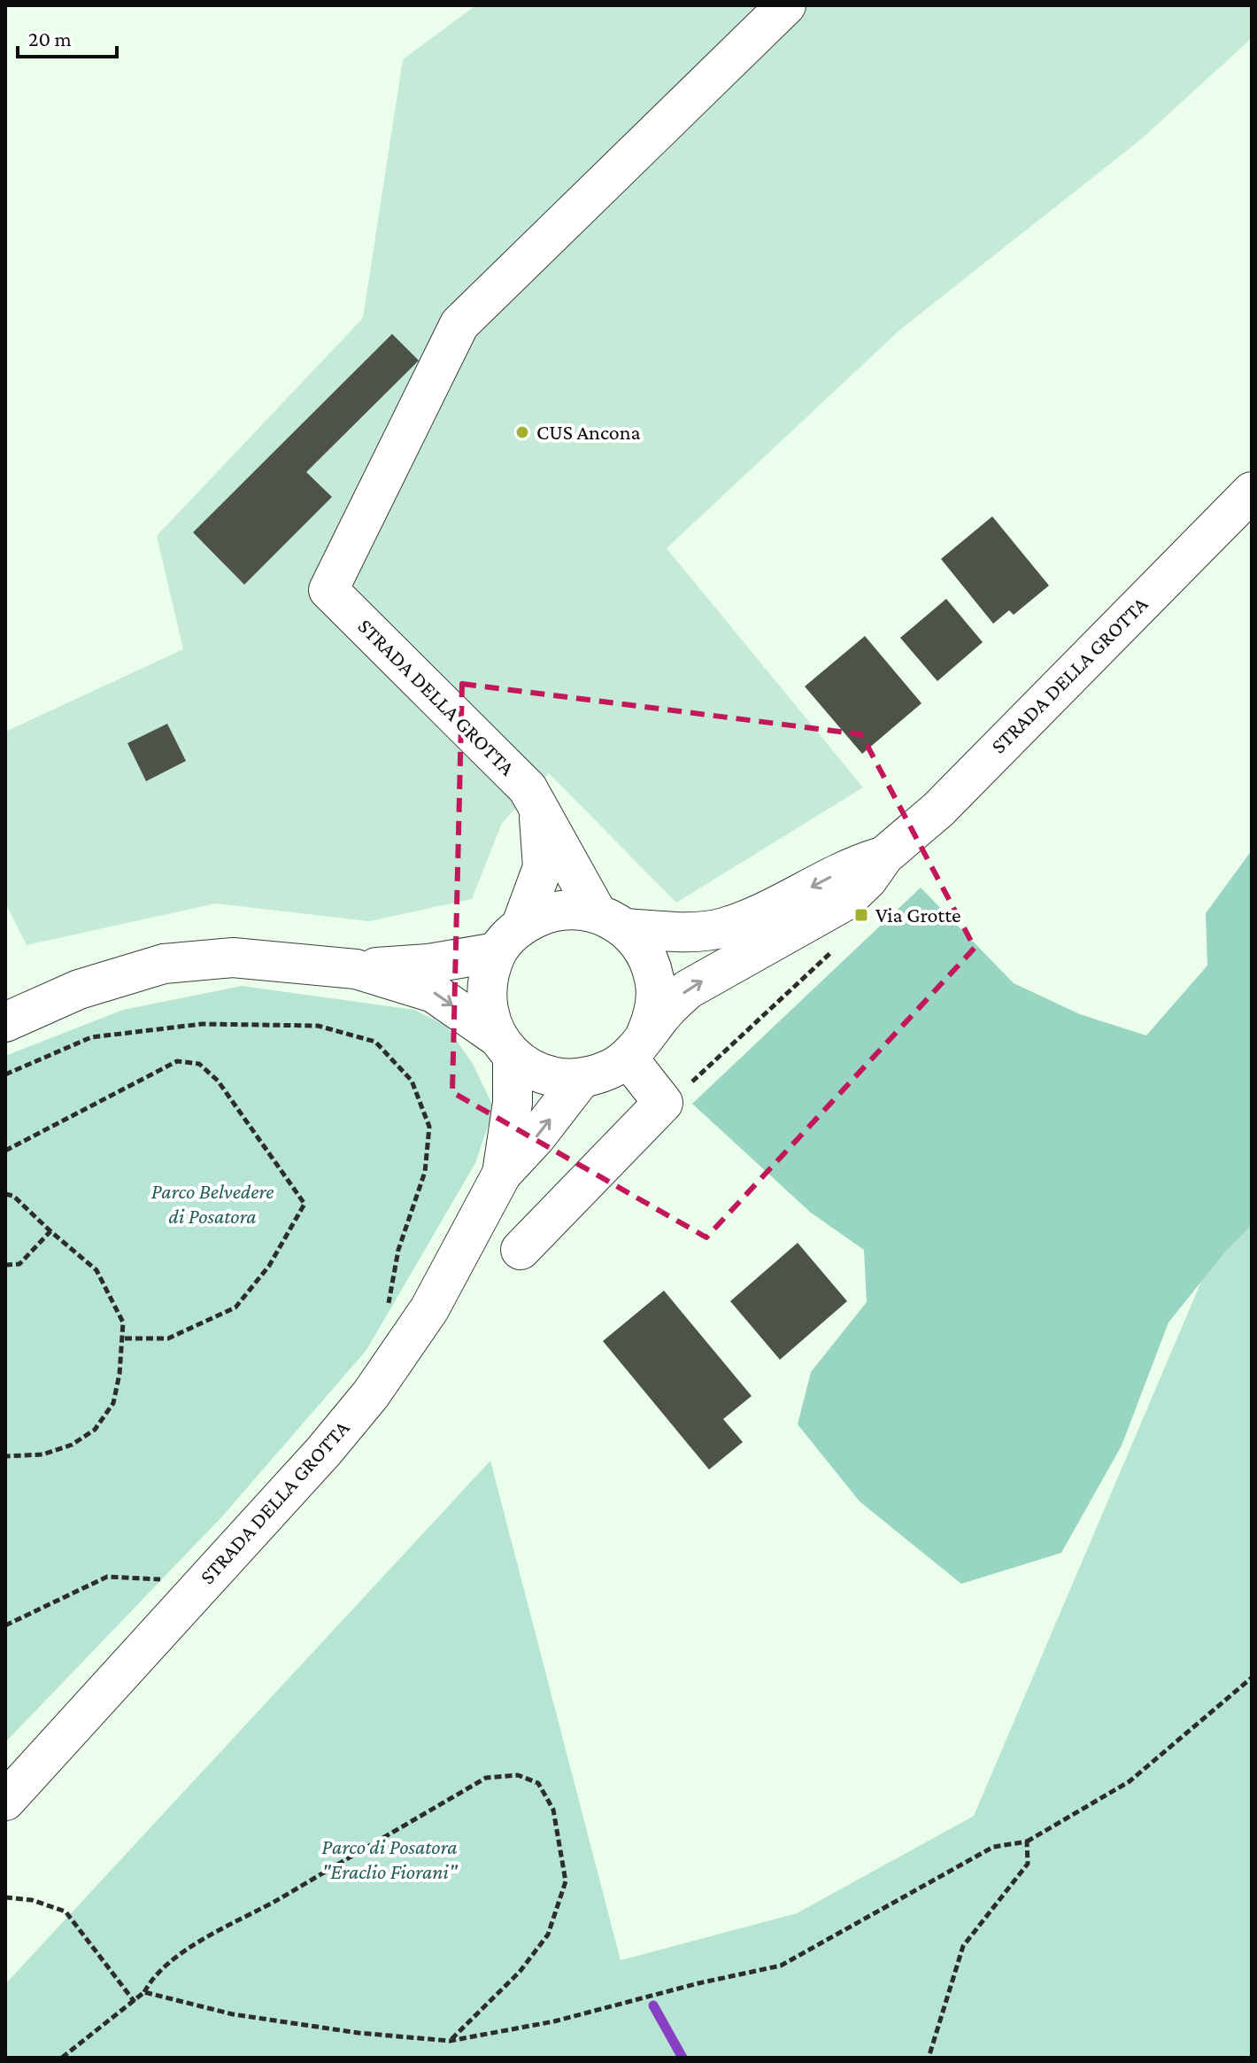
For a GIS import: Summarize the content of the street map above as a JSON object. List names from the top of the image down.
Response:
{
  "streets": {
    "street": ["STRADA DELLA GROTTA"]
  },
  "parks": ["Parco Belvedere di Posatora", "Parco di Posatora \"Eraclio Fiorani\""],
  "places": {
    "other": ["CUS Ancona"],
    "transit": ["Via Grotte"]
  },
  "scale_bar": "20 m"
}
